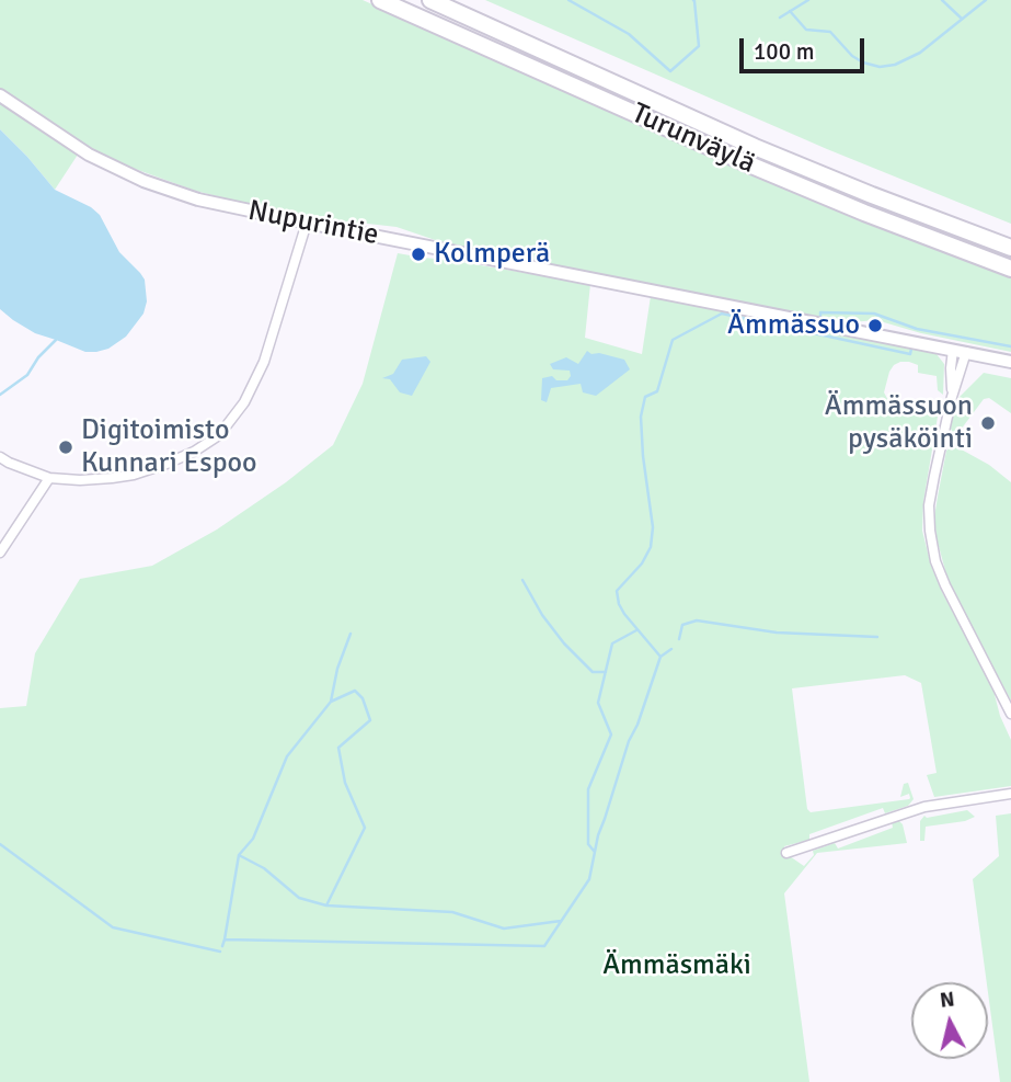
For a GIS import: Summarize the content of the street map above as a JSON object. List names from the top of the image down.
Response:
{
  "streets": {
    "highway": ["Turunväylä"],
    "main road": ["Nupurintie"]
  },
  "parks": ["Ämmäsmäki"],
  "places": [
    "Kolmperä",
    "Ämmässuo",
    "Ämmässuon pysäköinti",
    "Digitoimisto Kunnari Espoo"
  ],
  "scale_bar": "100 m",
  "north": "top"
}
